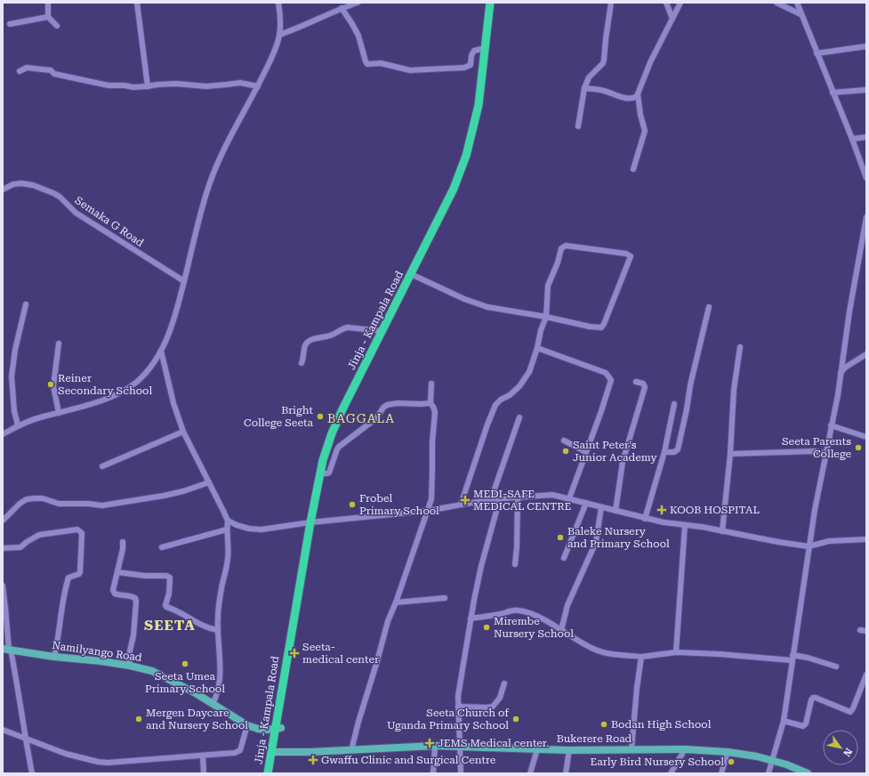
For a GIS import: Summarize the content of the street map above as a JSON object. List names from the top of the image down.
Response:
{
  "streets": {
    "highway": ["Jinja - Kampala Road"],
    "main road": ["Namilyango Road", "Bukerere Road"],
    "street": ["Semaka G Road"]
  },
  "crossings": [
    ["Jinja - Kampala Road", "Namilyango Road"],
    ["Jinja - Kampala Road", "Bukerere Road"]
  ],
  "districts": ["BAGGALA", "SEETA"],
  "places": {
    "other": [
      "Reiner Secondary School",
      "Bright College Seeta",
      "Seeta Parents College",
      "Saint Peter's Junior Academy",
      "Frobel Primary School",
      "Baleke Nursery and Primary School",
      "Mirembe Nursery School",
      "Seeta Umea Primary School",
      "Mergen Daycare and Nursery School",
      "Seeta Church of Uganda Primary School",
      "Bodan High School",
      "Early Bird Nursery School"
    ],
    "health": [
      "MEDI-SAFE MEDICAL CENTRE",
      "KOOB HOSPITAL",
      "Seeta- medical center",
      "JEMS Medical center.",
      "Gwaffu Clinic and Surgical Centre"
    ]
  },
  "north": "bottom right"
}
